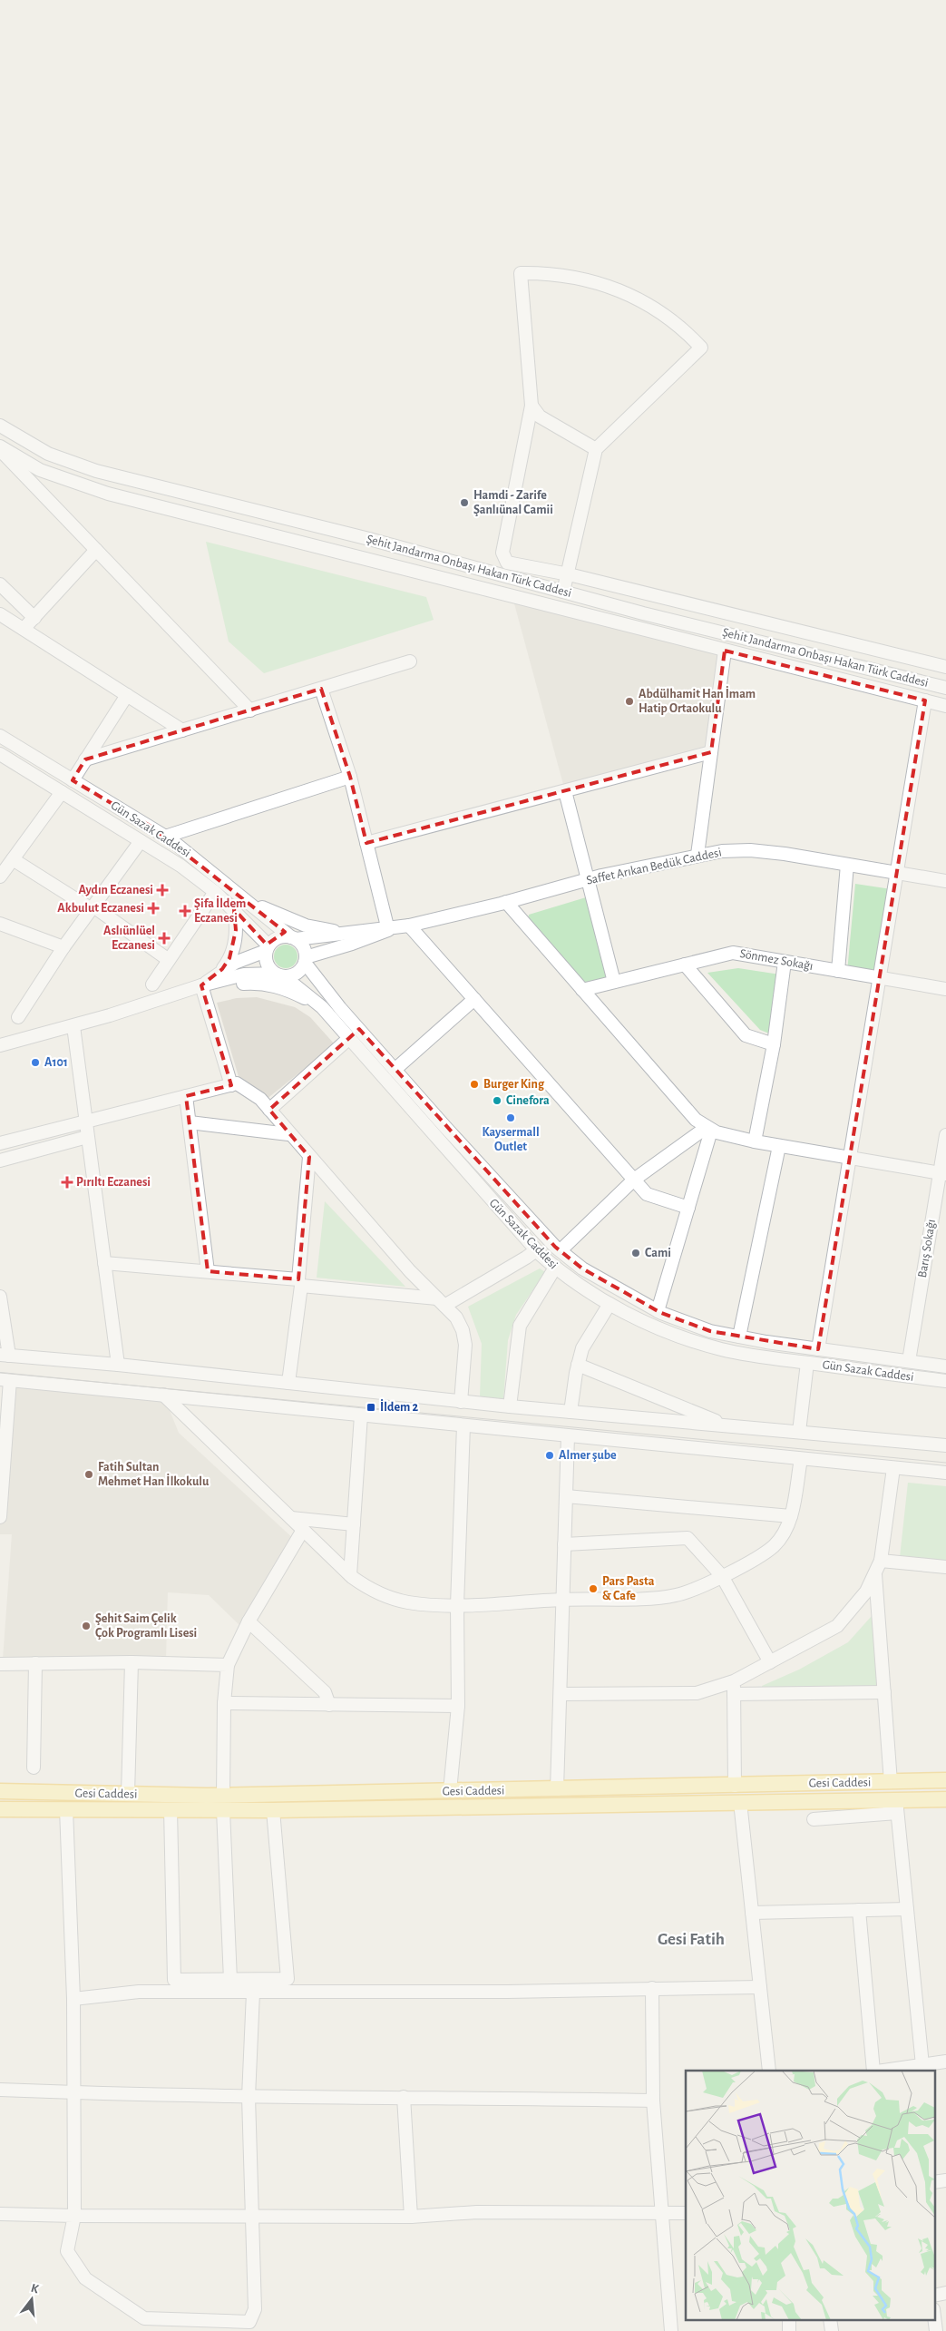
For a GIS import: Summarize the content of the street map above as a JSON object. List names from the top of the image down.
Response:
{
  "streets": {
    "main road": ["Gesi Caddesi"],
    "street": [
      "Şehit Jandarma Onbaşı Hakan Türk Caddesi",
      "Gün Sazak Caddesi",
      "Saffet Arıkan Bedük Caddesi",
      "Sönmez Sokağı",
      "Barış Sokağı"
    ]
  },
  "crossings": [
    ["Gün Sazak Caddesi", "Barış Sokağı"]
  ],
  "districts": ["Gesi Fatih"],
  "places": {
    "other": [
      "Hamdi - Zarife Şanlıünal Camii",
      "Abdülhamit Han İmam Hatip Ortaokulu",
      "A101",
      "Burger King",
      "Cinefora",
      "Kaysermall Outlet",
      "Cami",
      "Almer şube",
      "Fatih Sultan Mehmet Han İlkokulu",
      "Pars Pasta & Cafe",
      "Şehit Saim Çelik Çok Programlı Lisesi"
    ],
    "health": [
      "Aydın Eczanesi",
      "Akbulut Eczanesi",
      "Şifa İldem Eczanesi",
      "Aslıünlüel Eczanesi",
      "Pırıltı Eczanesi"
    ],
    "transit": ["İldem 2"]
  },
  "north": "top"
}
